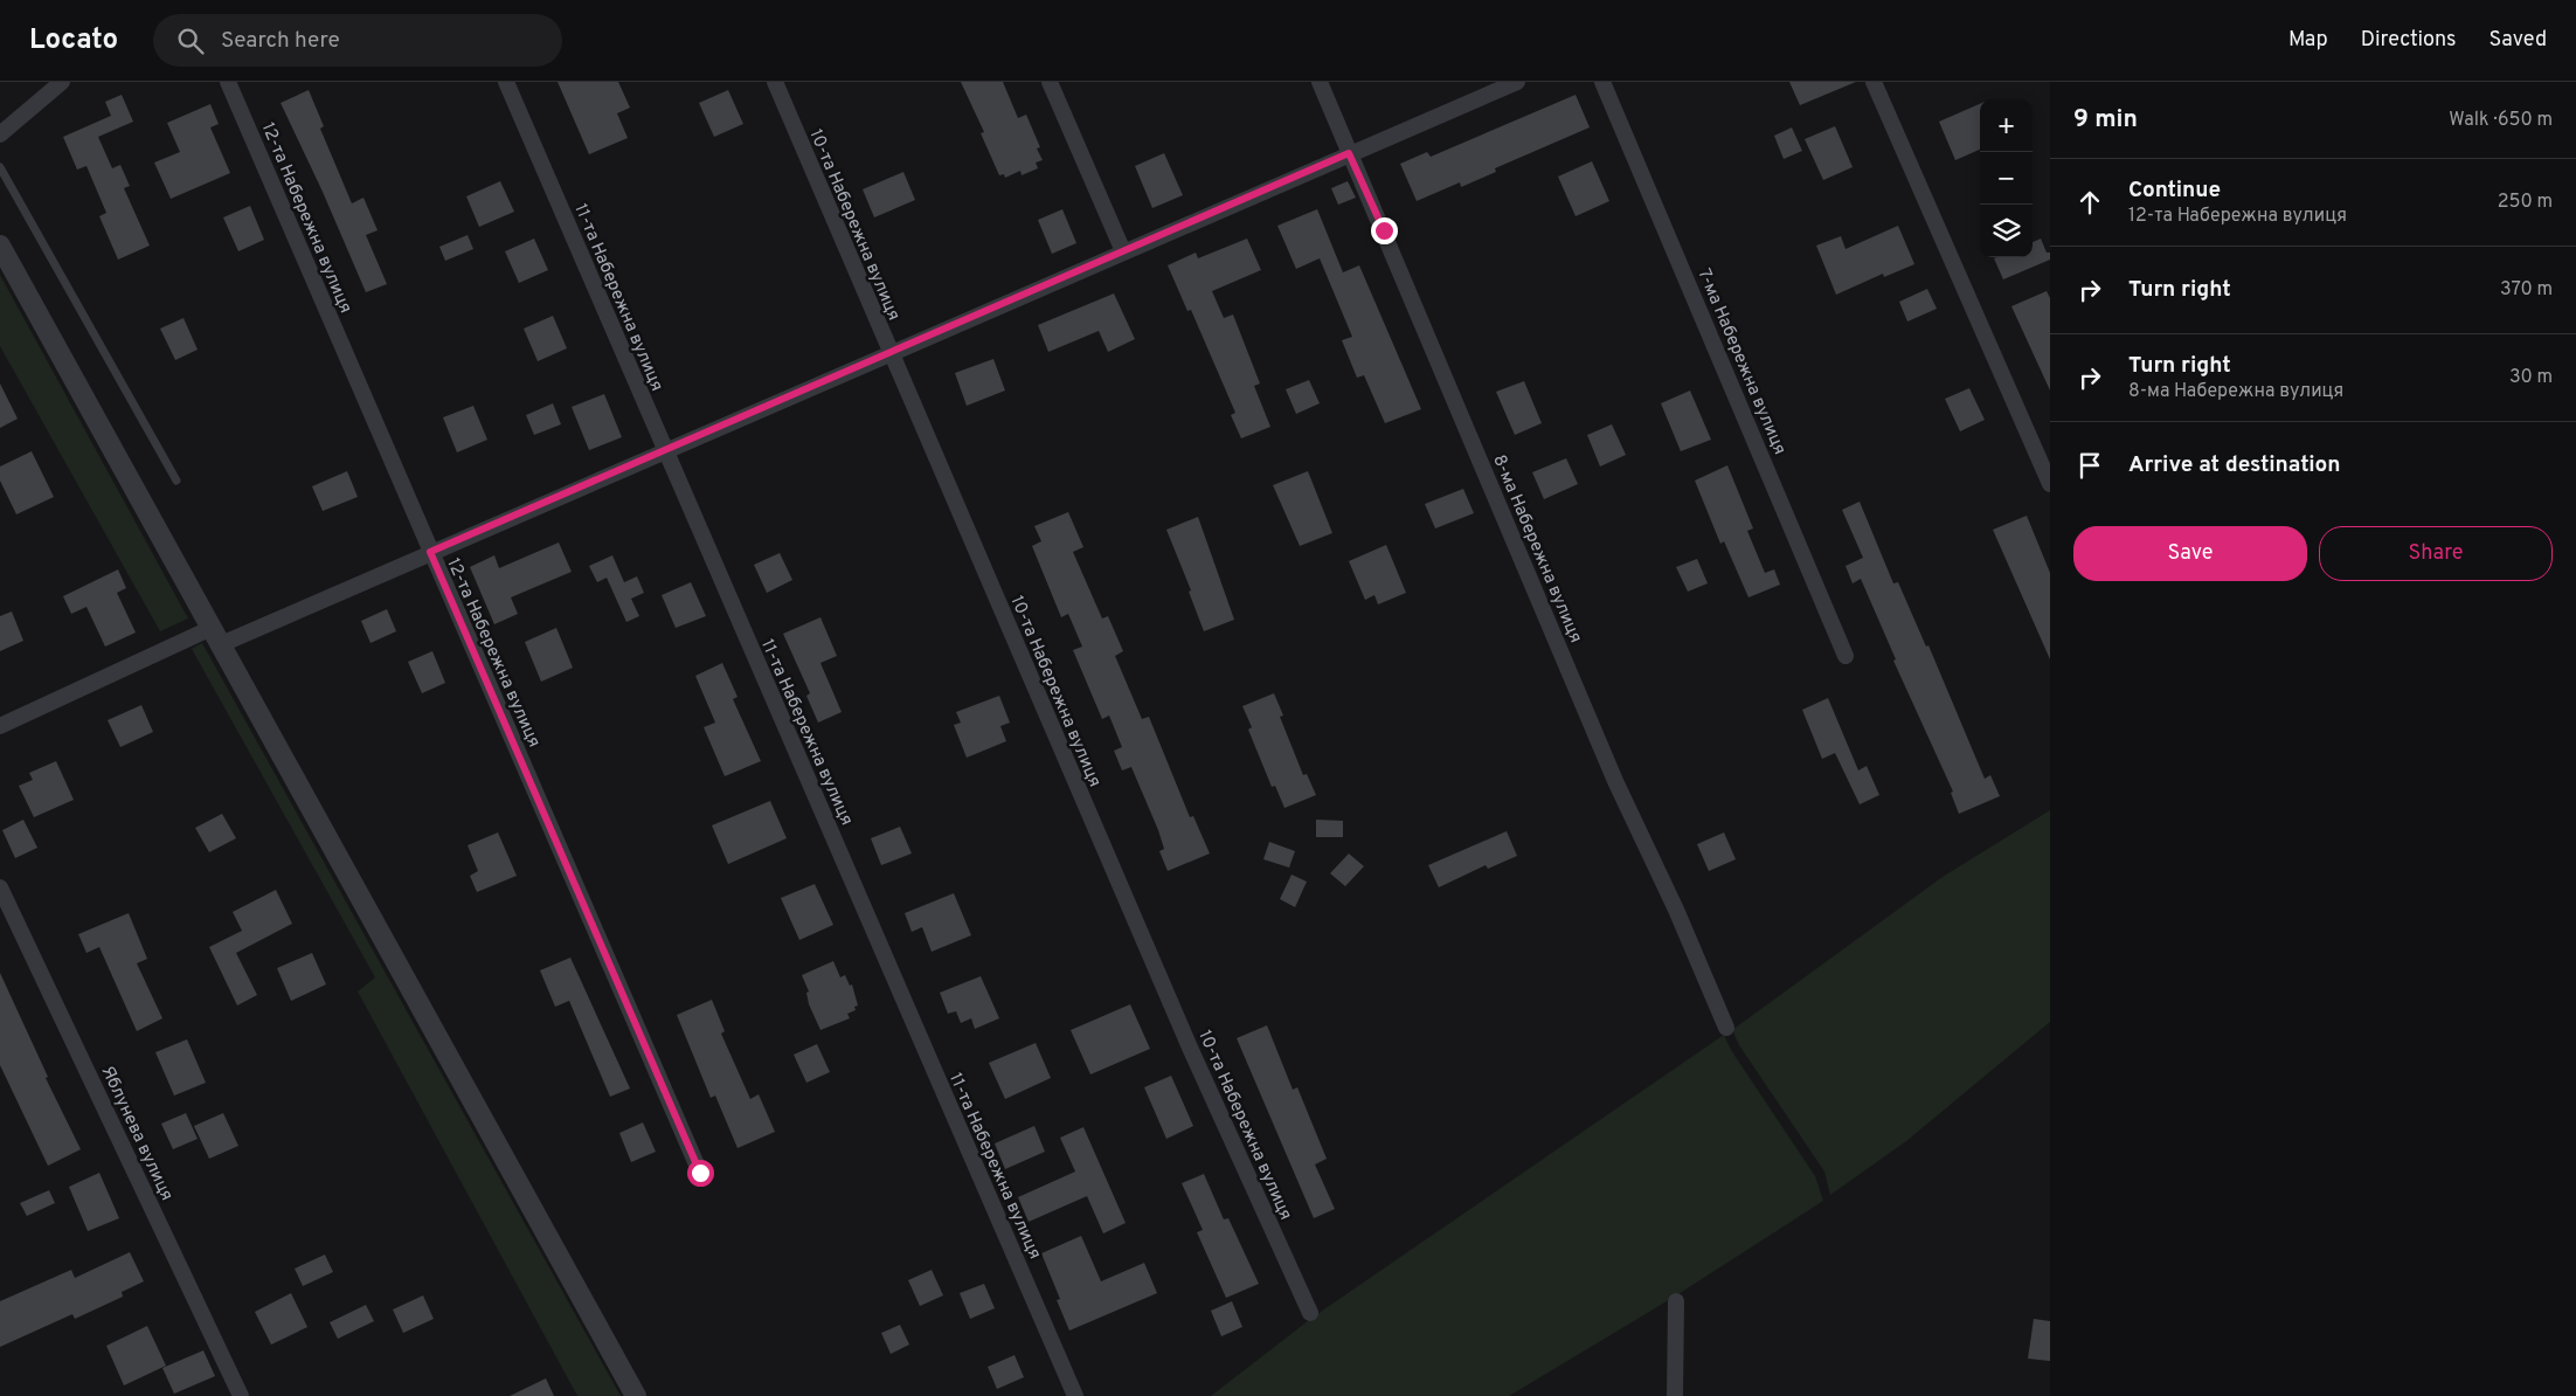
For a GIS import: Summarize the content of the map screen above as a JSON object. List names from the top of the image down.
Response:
{
  "streets": {
    "street": [
      "12-та Набережна вулиця",
      "10-та Набережна вулиця",
      "11-та Набережна вулиця",
      "7-ма Набережна вулиця",
      "8-ма Набережна вулиця",
      "Яблунева вулиця"
    ]
  },
  "page": {
    "header": "Locato",
    "search": "Search here",
    "nav": ["Map", "Directions", "Saved"],
    "heading": ["9 min", "Walk · 650 m"],
    "map_buttons": ["+", "−"],
    "list": [
      ["Continue", "12-та Набережна вулиця", "250 m"],
      ["Turn right", "370 m"],
      ["Turn right", "8-ма Набережна вулиця", "30 m"],
      "Arrive at destination"
    ],
    "buttons": ["Save", "Share"]
  }
}
